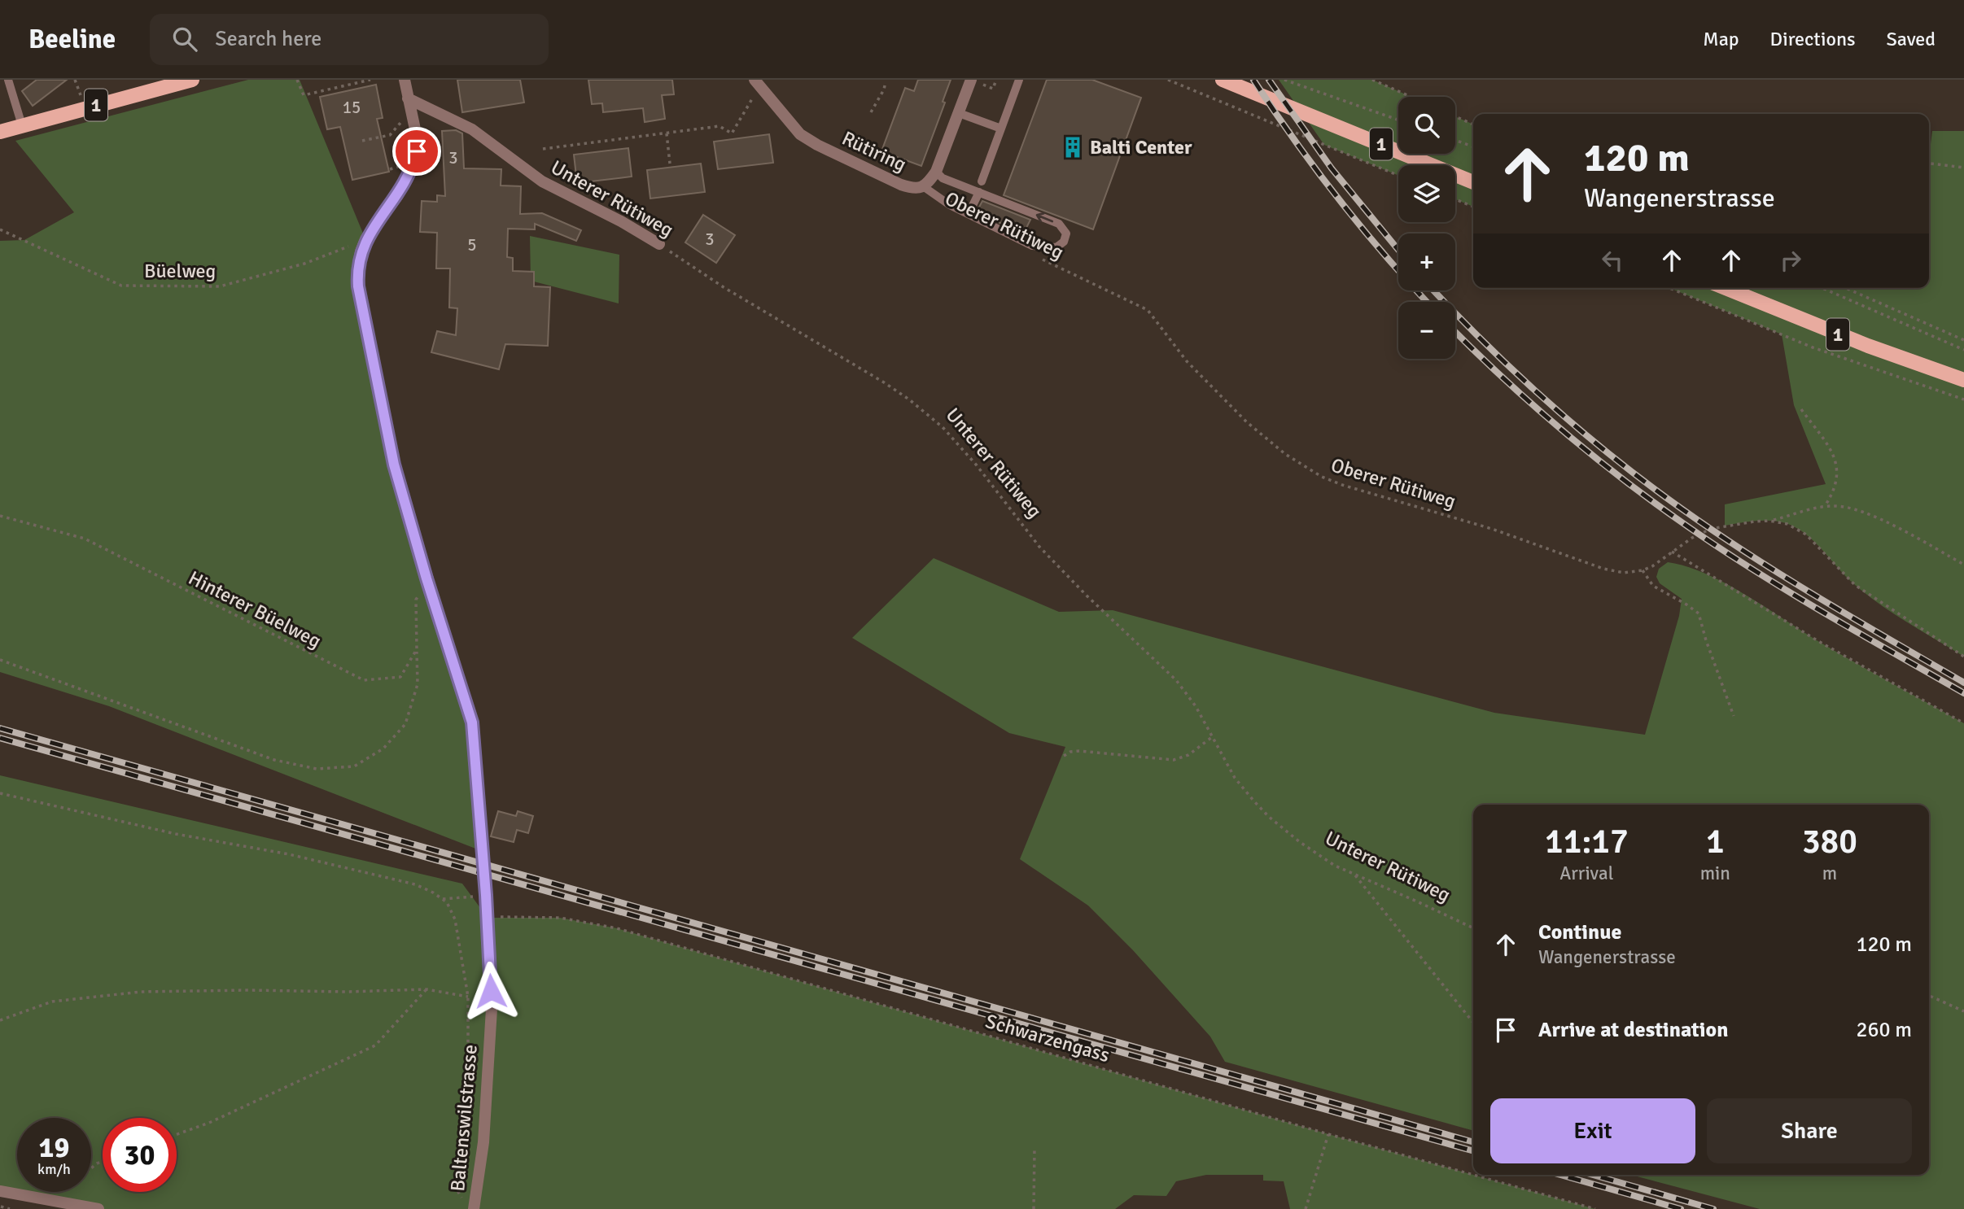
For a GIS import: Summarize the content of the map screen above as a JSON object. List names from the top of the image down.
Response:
{
  "streets": {
    "main road": ["1"],
    "street": ["Rütiring", "Unterer Rütiweg", "Baltenswilstrasse"],
    "path": [
      "Oberer Rütiweg",
      "Büelweg",
      "Hinterer Büelweg",
      "Schwarzengass"
    ]
  },
  "crossings": [
    ["Büelweg", "Baltenswilstrasse"],
    ["Schwarzengass", "Baltenswilstrasse"]
  ],
  "places": {
    "building": ["Balti Center"]
  },
  "house_numbers": [
    "15",
    "3",
    "3",
    "5"
  ],
  "page": {
    "header": "Beeline",
    "search": "Search here",
    "nav": ["Map", "Directions", "Saved"],
    "map_buttons": ["+", "−"],
    "turn": ["120 m", "Wangenerstrasse"],
    "eta": [
      "11:17",
      "Arrival",
      "1",
      "min",
      "380",
      "m"
    ],
    "list": [
      {
        "name": "Continue",
        "note": "Wangenerstrasse",
        "value": "120 m"
      },
      {
        "name": "Arrive at destination",
        "value": "260 m"
      }
    ],
    "buttons": ["Exit", "Share"],
    "speed": "19 km/h",
    "limit": "30"
  }
}
